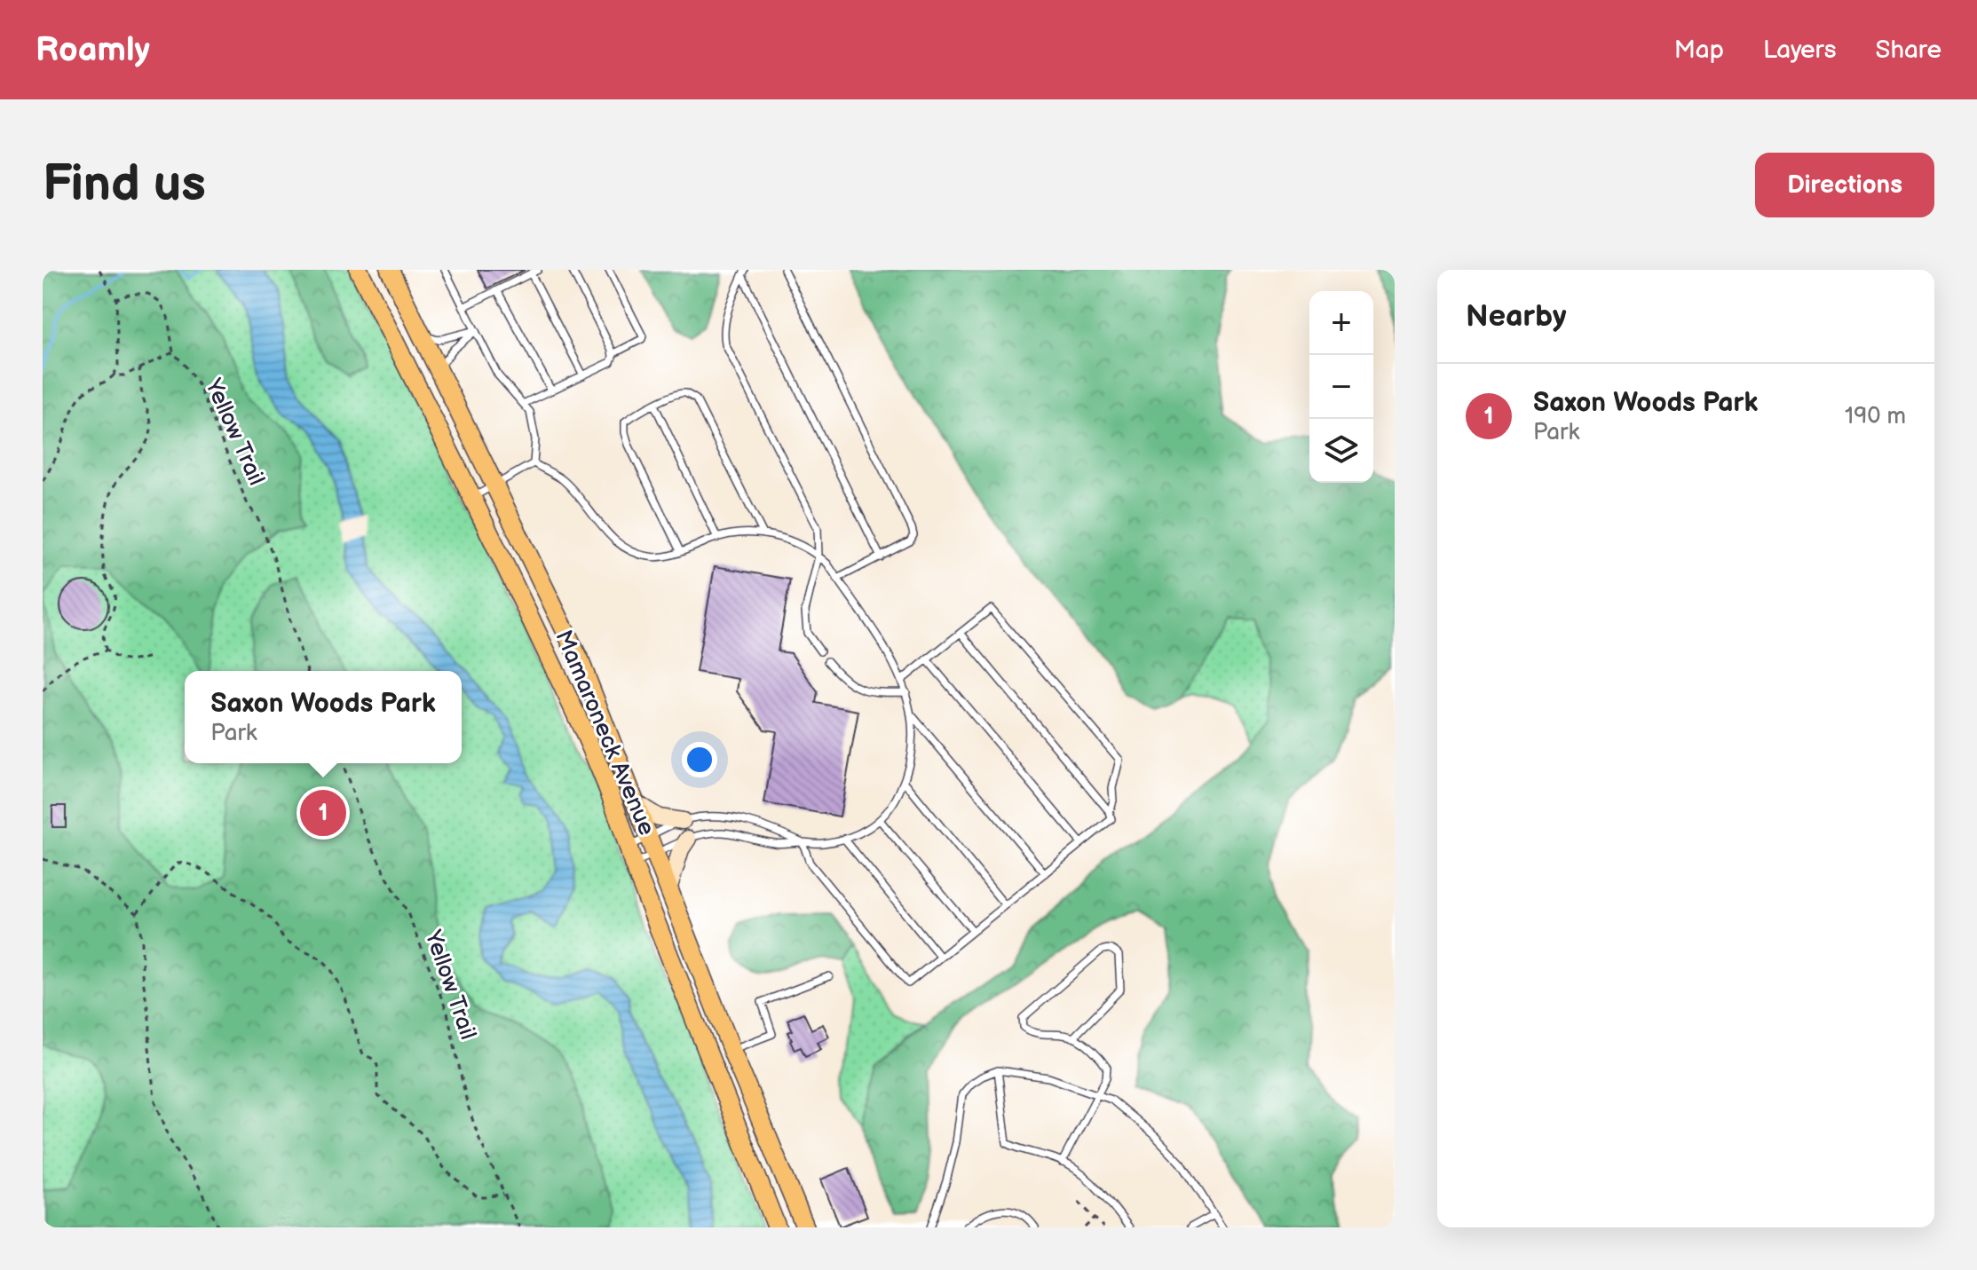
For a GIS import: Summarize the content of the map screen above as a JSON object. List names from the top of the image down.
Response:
{
  "streets": {
    "main road": ["Mamaroneck Avenue"],
    "path": ["Yellow Trail"]
  },
  "page": {
    "header": "Roamly",
    "nav": ["Map", "Layers", "Share"],
    "buttons": "Directions",
    "title": "Find us",
    "heading": "Nearby",
    "map_buttons": ["+", "−"],
    "list": [
      {
        "mark": "1",
        "name": "Saxon Woods Park",
        "note": "Park",
        "value": "190 m"
      }
    ],
    "popup": ["Saxon Woods Park", "Park"],
    "pins": "1"
  }
}
